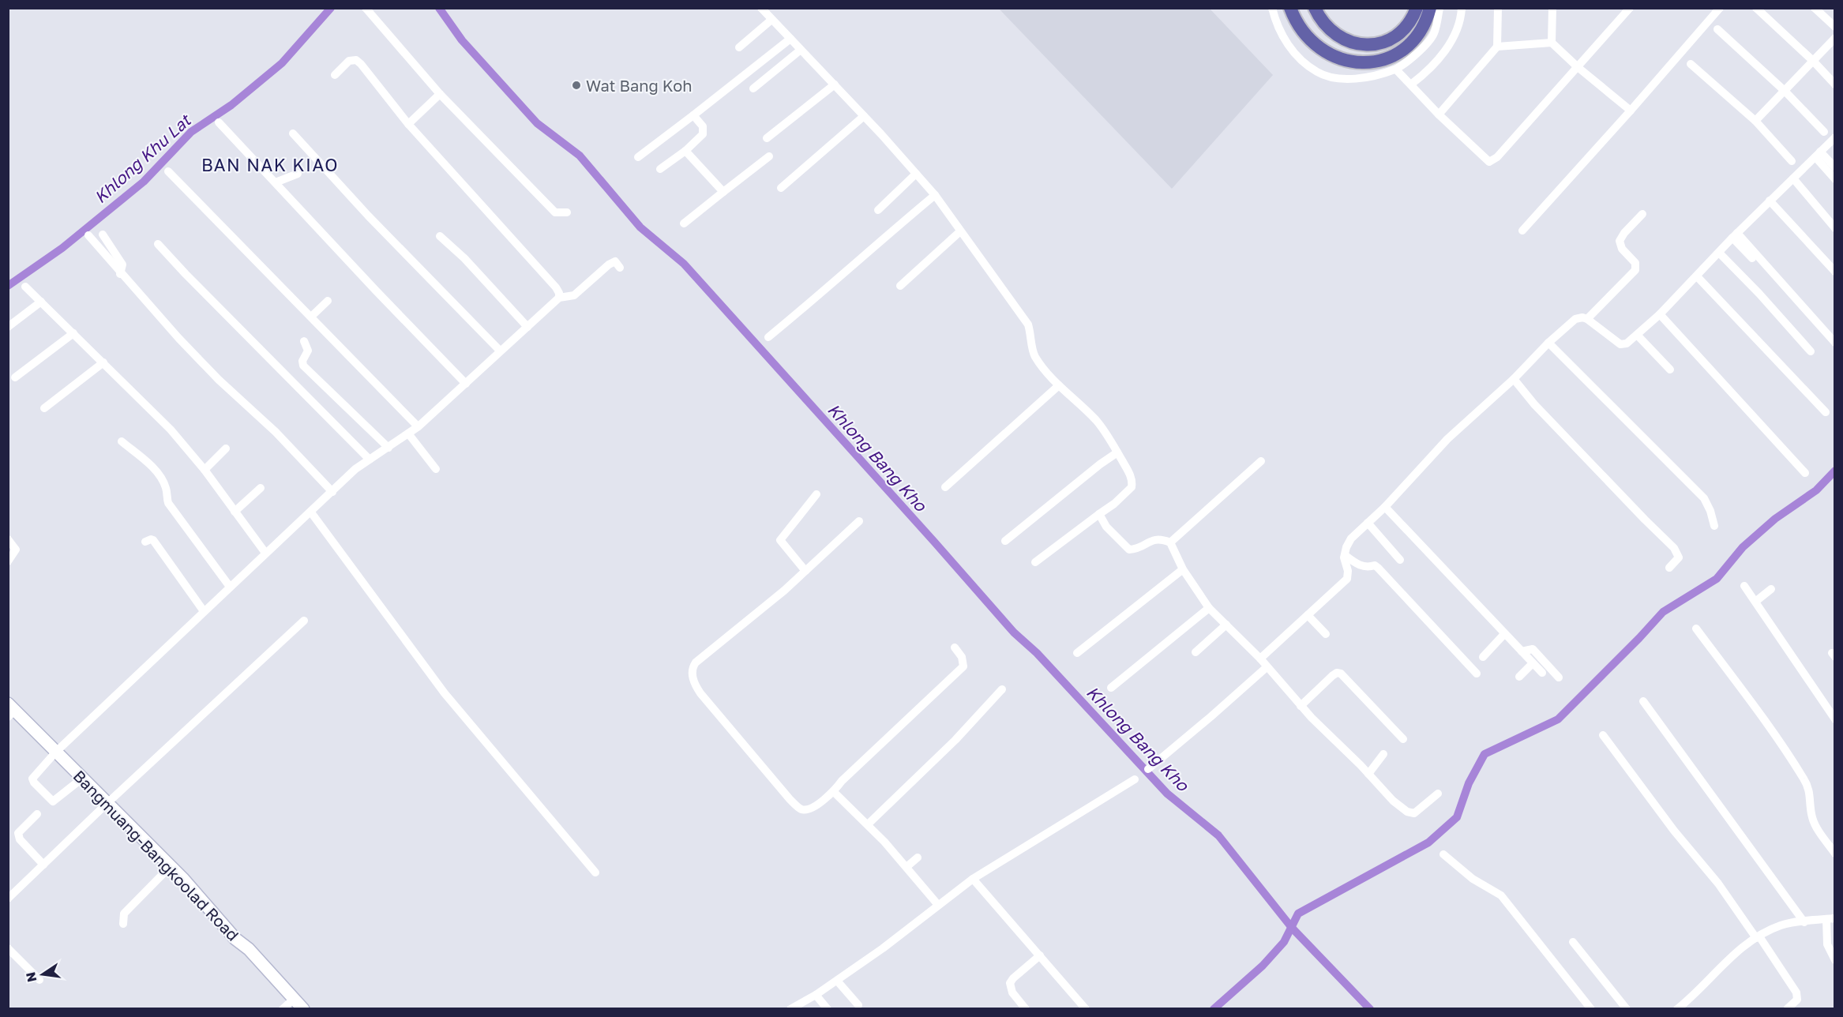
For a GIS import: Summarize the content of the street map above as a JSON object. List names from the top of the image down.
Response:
{
  "streets": {
    "street": ["Bangmuang-Bangkoolad Road"]
  },
  "districts": ["BAN NAK KIAO"],
  "water": ["Khlong Khu Lat", "Khlong Bang Kho"],
  "places": ["Wat Bang Koh"],
  "north": "left"
}
